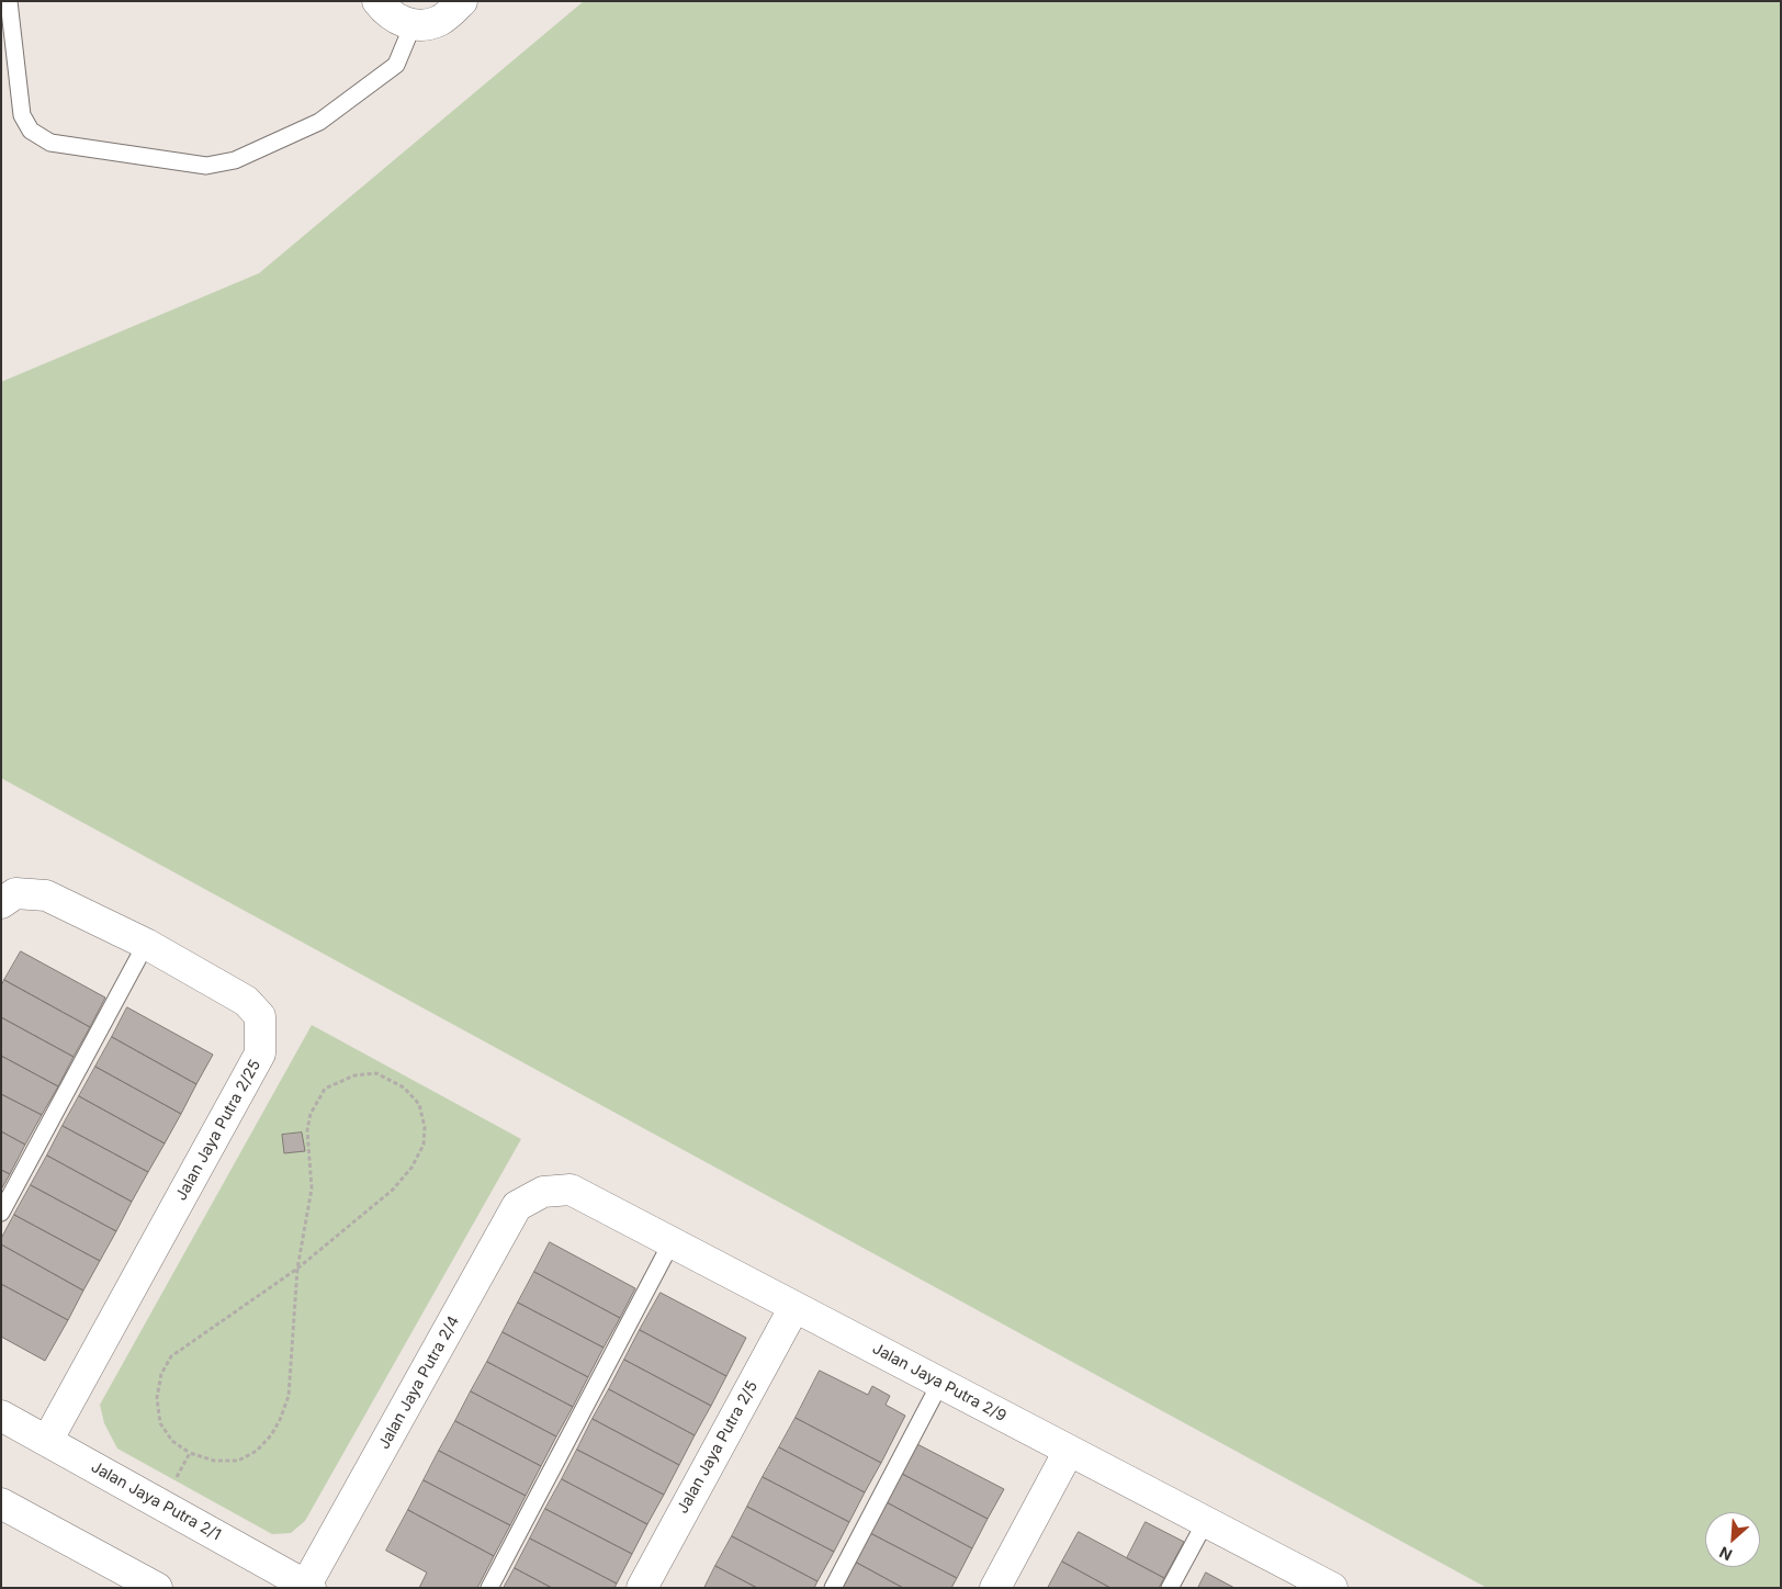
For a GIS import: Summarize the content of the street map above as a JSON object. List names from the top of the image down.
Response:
{
  "streets": {
    "street": [
      "Jalan Jaya Putra 2/25",
      "Jalan Jaya Putra 2/4",
      "Jalan Jaya Putra 2/9",
      "Jalan Jaya Putra 2/5",
      "Jalan Jaya Putra 2/1"
    ]
  },
  "crossings": [
    ["Jalan Jaya Putra 2/25", "Jalan Jaya Putra 2/1"],
    ["Jalan Jaya Putra 2/4", "Jalan Jaya Putra 2/9"],
    ["Jalan Jaya Putra 2/4", "Jalan Jaya Putra 2/1"],
    ["Jalan Jaya Putra 2/9", "Jalan Jaya Putra 2/5"]
  ],
  "north": "bottom left"
}
